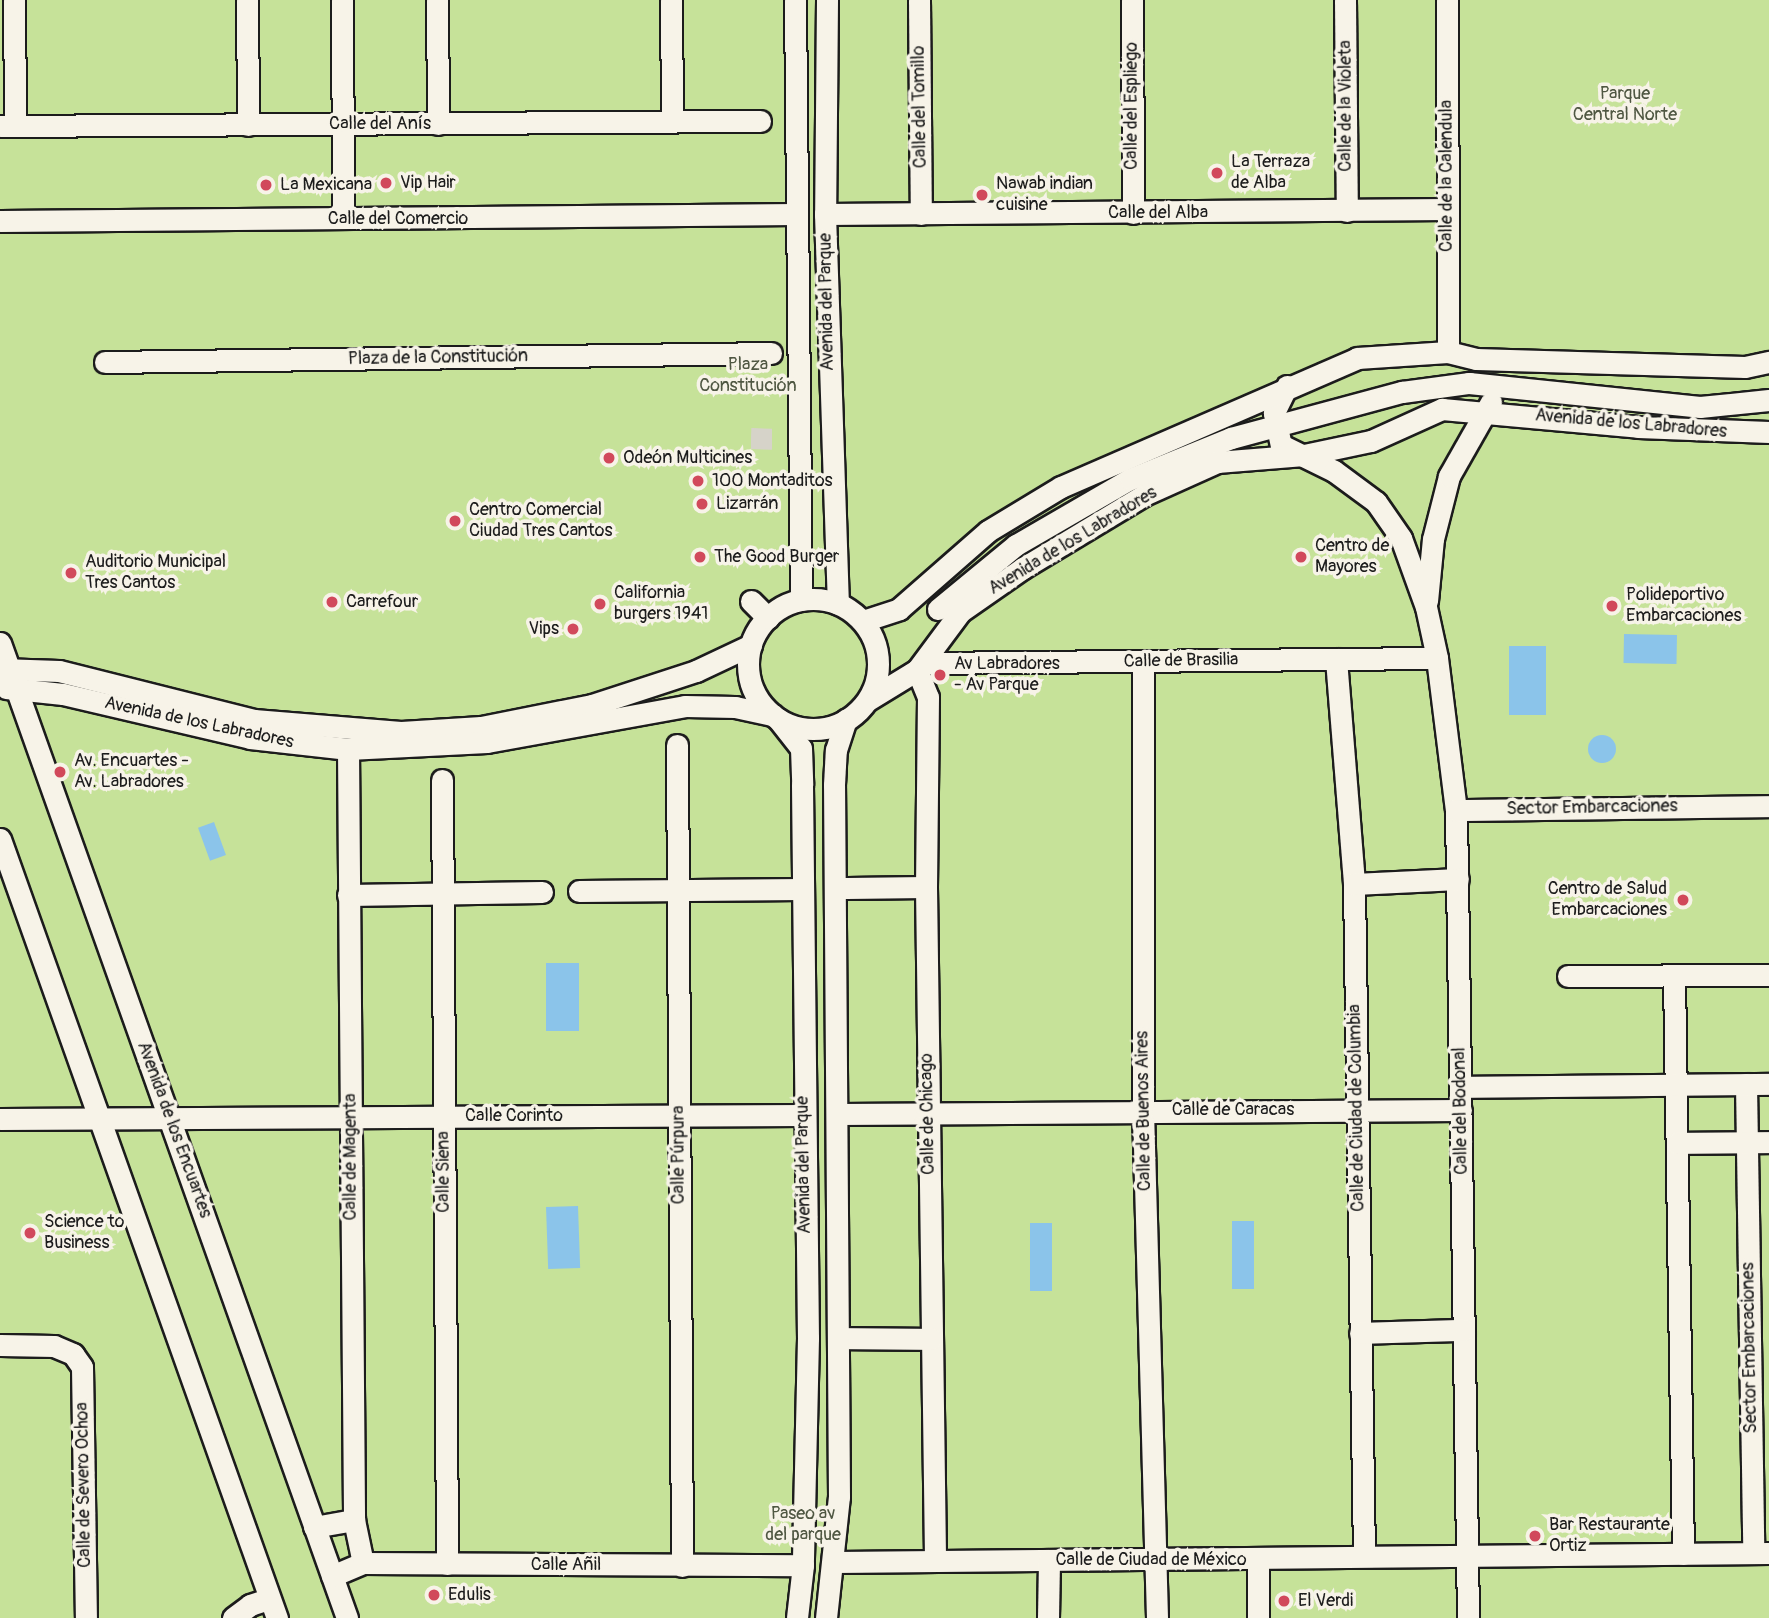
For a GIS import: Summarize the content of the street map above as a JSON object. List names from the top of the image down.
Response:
{
  "streets": {
    "street": [
      "Calle del Espliego",
      "Calle de la Violeta",
      "Calle del Tomillo",
      "Calle del Anís",
      "Calle de la Calendula",
      "Calle del Alba",
      "Calle del Comercio",
      "Avenida del Parque",
      "Plaza de la Constitución",
      "Avenida de los Labradores",
      "Calle de Brasilia",
      "Sector Embarcaciones",
      "Calle de Ciudad de Columbia",
      "Calle de Caracas",
      "Calle de Buenos Aires",
      "Calle del Bodonal",
      "Calle de Chicago",
      "Calle Corinto",
      "Avenida de los Encuartes",
      "Calle Púrpura",
      "Calle de Magenta",
      "Calle Siena",
      "Calle de Severo Ochoa",
      "Calle de Ciudad de México",
      "Calle Añil"
    ]
  },
  "crossings": [
    ["Calle del Espliego", "Calle del Alba"],
    ["Calle de la Violeta", "Calle del Alba"],
    ["Calle del Tomillo", "Calle del Alba"],
    ["Calle de la Calendula", "Calle del Alba"],
    ["Calle del Alba", "Avenida del Parque"],
    ["Calle del Comercio", "Avenida del Parque"],
    ["Avenida del Parque", "Avenida de los Labradores"],
    ["Avenida del Parque", "Calle de Caracas"],
    ["Avenida del Parque", "Calle Corinto"],
    ["Avenida del Parque", "Calle de Ciudad de México"],
    ["Avenida del Parque", "Calle Añil"],
    ["Avenida de los Labradores", "Calle de Brasilia"],
    ["Avenida de los Labradores", "Calle del Bodonal"],
    ["Avenida de los Labradores", "Calle de Chicago"],
    ["Avenida de los Labradores", "Avenida de los Encuartes"],
    ["Avenida de los Labradores", "Calle de Magenta"],
    ["Calle de Brasilia", "Calle de Ciudad de Columbia"],
    ["Calle de Brasilia", "Calle de Buenos Aires"],
    ["Calle de Brasilia", "Calle del Bodonal"],
    ["Calle de Brasilia", "Calle de Chicago"],
    ["Sector Embarcaciones", "Calle del Bodonal"],
    ["Sector Embarcaciones", "Calle de Ciudad de México"],
    ["Calle de Ciudad de Columbia", "Calle de Caracas"],
    ["Calle de Ciudad de Columbia", "Calle de Ciudad de México"],
    ["Calle de Caracas", "Calle de Buenos Aires"],
    ["Calle de Caracas", "Calle del Bodonal"],
    ["Calle de Caracas", "Calle de Chicago"],
    ["Calle de Buenos Aires", "Calle de Ciudad de México"],
    ["Calle del Bodonal", "Calle de Ciudad de México"],
    ["Calle de Chicago", "Calle de Ciudad de México"],
    ["Calle Corinto", "Avenida de los Encuartes"],
    ["Calle Corinto", "Calle Púrpura"],
    ["Calle Corinto", "Calle de Magenta"],
    ["Calle Corinto", "Calle Siena"],
    ["Avenida de los Encuartes", "Calle Añil"],
    ["Calle Púrpura", "Calle Añil"],
    ["Calle de Magenta", "Calle Añil"],
    ["Calle Siena", "Calle Añil"]
  ],
  "parks": ["Parque Central Norte", "Plaza Constitución", "Paseo av del parque"],
  "places": [
    "La Terraza de Alba",
    "Vip Hair",
    "La Mexicana",
    "Nawab indian cuisine",
    "Odeón Multicines",
    "100 Montaditos",
    "Lizarrán",
    "Centro Comercial Ciudad Tres Cantos",
    "The Good Burger",
    "Centro de Mayores",
    "Auditorio Municipal Tres Cantos",
    "Carrefour",
    "California burgers 1941",
    "Polideportivo Embarcaciones",
    "Vips",
    "Av Labradores - Av Parque",
    "Av. Encuartes - Av. Labradores",
    "Centro de Salud Embarcaciones",
    "Science to Business",
    "Bar Restaurante Ortiz",
    "Edulis",
    "El Verdi"
  ]
}
